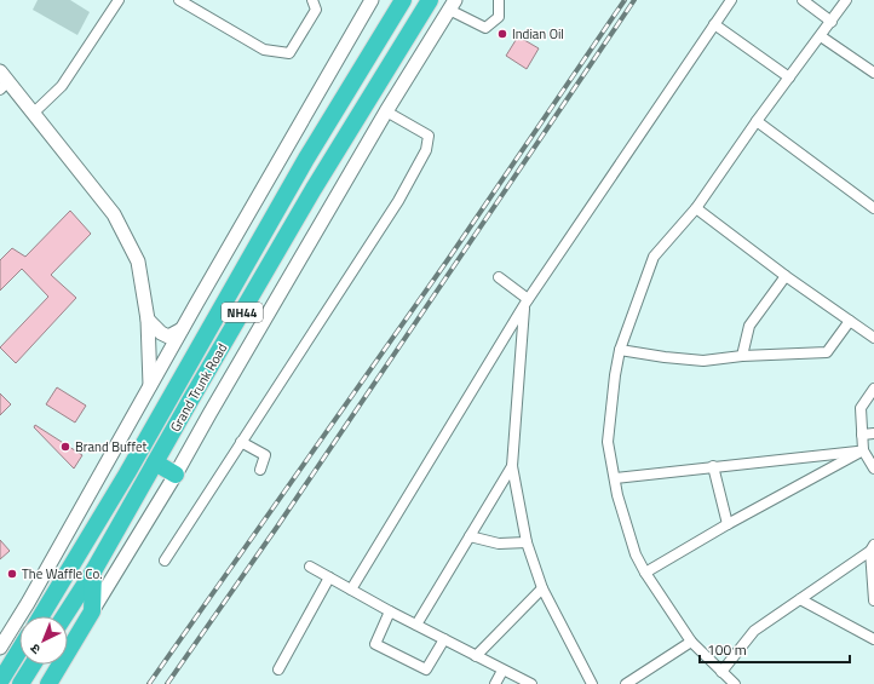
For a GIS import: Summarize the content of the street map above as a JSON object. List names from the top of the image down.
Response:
{
  "streets": {
    "highway": ["NH44", "Grand Trunk Road"]
  },
  "places": ["Indian Oil", "Brand Buffet", "The Waffle Co."],
  "scale_bar": "100 m",
  "north": "bottom left"
}
